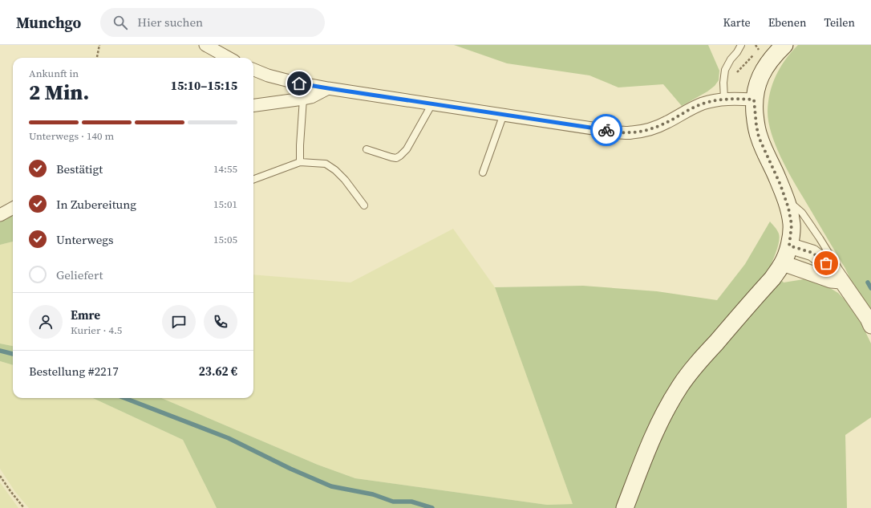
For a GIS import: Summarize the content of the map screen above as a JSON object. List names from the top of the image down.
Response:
{
  "page": {
    "header": "Munchgo",
    "search": "Hier suchen",
    "nav": ["Karte", "Ebenen", "Teilen"],
    "heading": ["2 Min.", "Ankunft in", "15:10–15:15"],
    "panel": [
      "Emre",
      "Kurier · 4.5",
      "Bestellung #2217",
      "23.62 €"
    ],
    "bar": "Unterwegs · 140 m",
    "list": [
      ["Bestätigt", "14:55"],
      ["In Zubereitung", "15:01"],
      ["Unterwegs", "15:05"],
      "Geliefert"
    ]
  }
}
